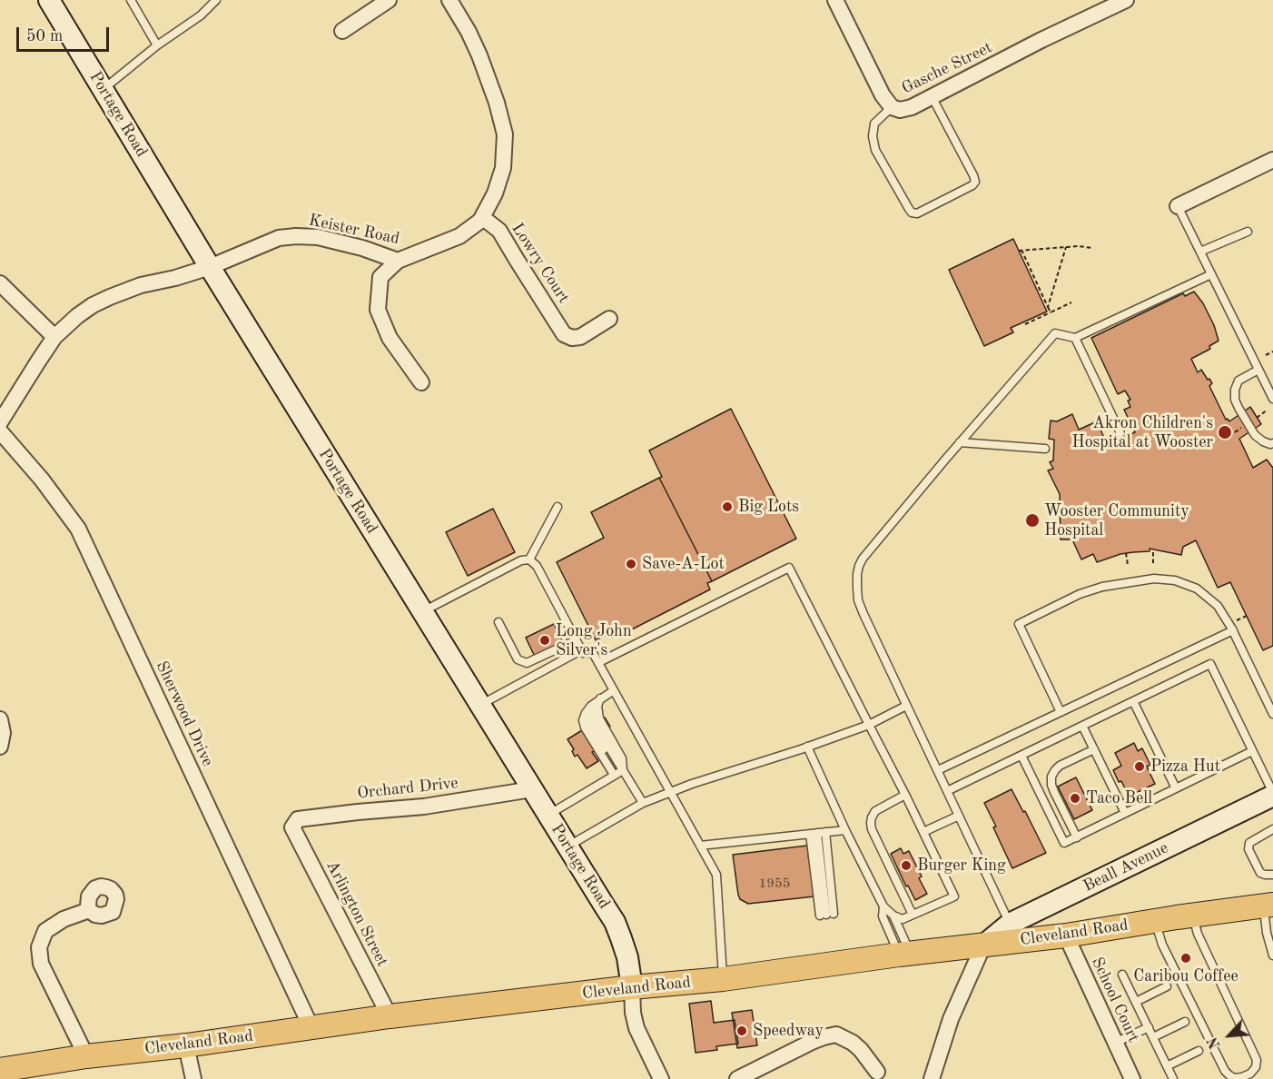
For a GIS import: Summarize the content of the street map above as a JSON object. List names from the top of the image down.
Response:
{
  "streets": {
    "main road": ["Portage Road", "Beall Avenue", "Cleveland Road"],
    "street": [
      "Gasche Street",
      "Keister Road",
      "Lowry Court",
      "Sherwood Drive",
      "Orchard Drive",
      "Arlington Street",
      "School Court"
    ]
  },
  "crossings": [
    ["Portage Road", "Keister Road"],
    ["Portage Road", "Orchard Drive"],
    ["Portage Road", "Cleveland Road"],
    ["Keister Road", "Lowry Court"],
    ["Sherwood Drive", "Cleveland Road"],
    ["Orchard Drive", "Arlington Street"],
    ["Beall Avenue", "Cleveland Road"],
    ["Arlington Street", "Cleveland Road"],
    ["Cleveland Road", "School Court"]
  ],
  "places": [
    "Akron Children's Hospital at Wooster",
    "Big Lots",
    "Wooster Community Hospital",
    "Save-A-Lot",
    "Long John Silver's",
    "Pizza Hut",
    "Taco Bell",
    "Burger King",
    "Caribou Coffee",
    "Speedway"
  ],
  "house_numbers": ["1955"],
  "scale_bar": "50 m",
  "north": "bottom left"
}
